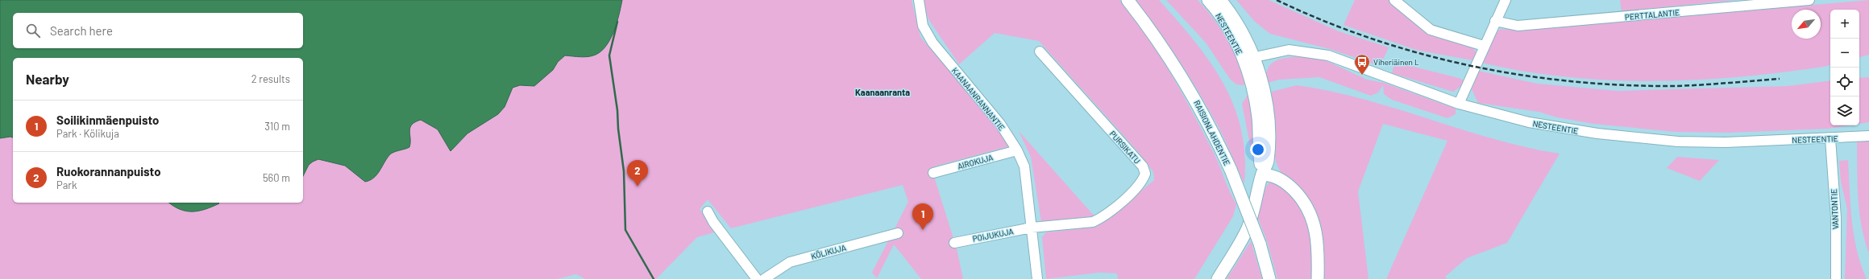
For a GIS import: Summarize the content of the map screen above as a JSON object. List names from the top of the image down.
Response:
{
  "streets": {
    "main road": ["NESTEENTIE", "RAISIONLAHDENTIE"],
    "street": [
      "PERTTALANTIE",
      "KAANAANRANNANTIE",
      "PURSIKATU",
      "AIROKUJA",
      "VANTONTIE",
      "POIJUKUJA",
      "KÖLIKUJA"
    ]
  },
  "crossings": [
    ["NESTEENTIE", "VANTONTIE"],
    ["KAANAANRANNANTIE", "PURSIKATU"],
    ["KAANAANRANNANTIE", "AIROKUJA"],
    ["KAANAANRANNANTIE", "POIJUKUJA"],
    ["PURSIKATU", "POIJUKUJA"]
  ],
  "districts": ["Kaanaanranta"],
  "places": {
    "bus stop": ["Viheriäinen L"]
  },
  "north": "bottom left",
  "page": {
    "map_buttons": ["+", "−"],
    "search": "Search here",
    "heading": ["Nearby", "2 results"],
    "list": [
      {
        "mark": "1",
        "name": "Soilikinmäenpuisto",
        "note": "Park · Kölikuja",
        "value": "310 m"
      },
      {
        "mark": "2",
        "name": "Ruokorannanpuisto",
        "note": "Park",
        "value": "560 m"
      }
    ],
    "pins": ["2", "1"]
  }
}
